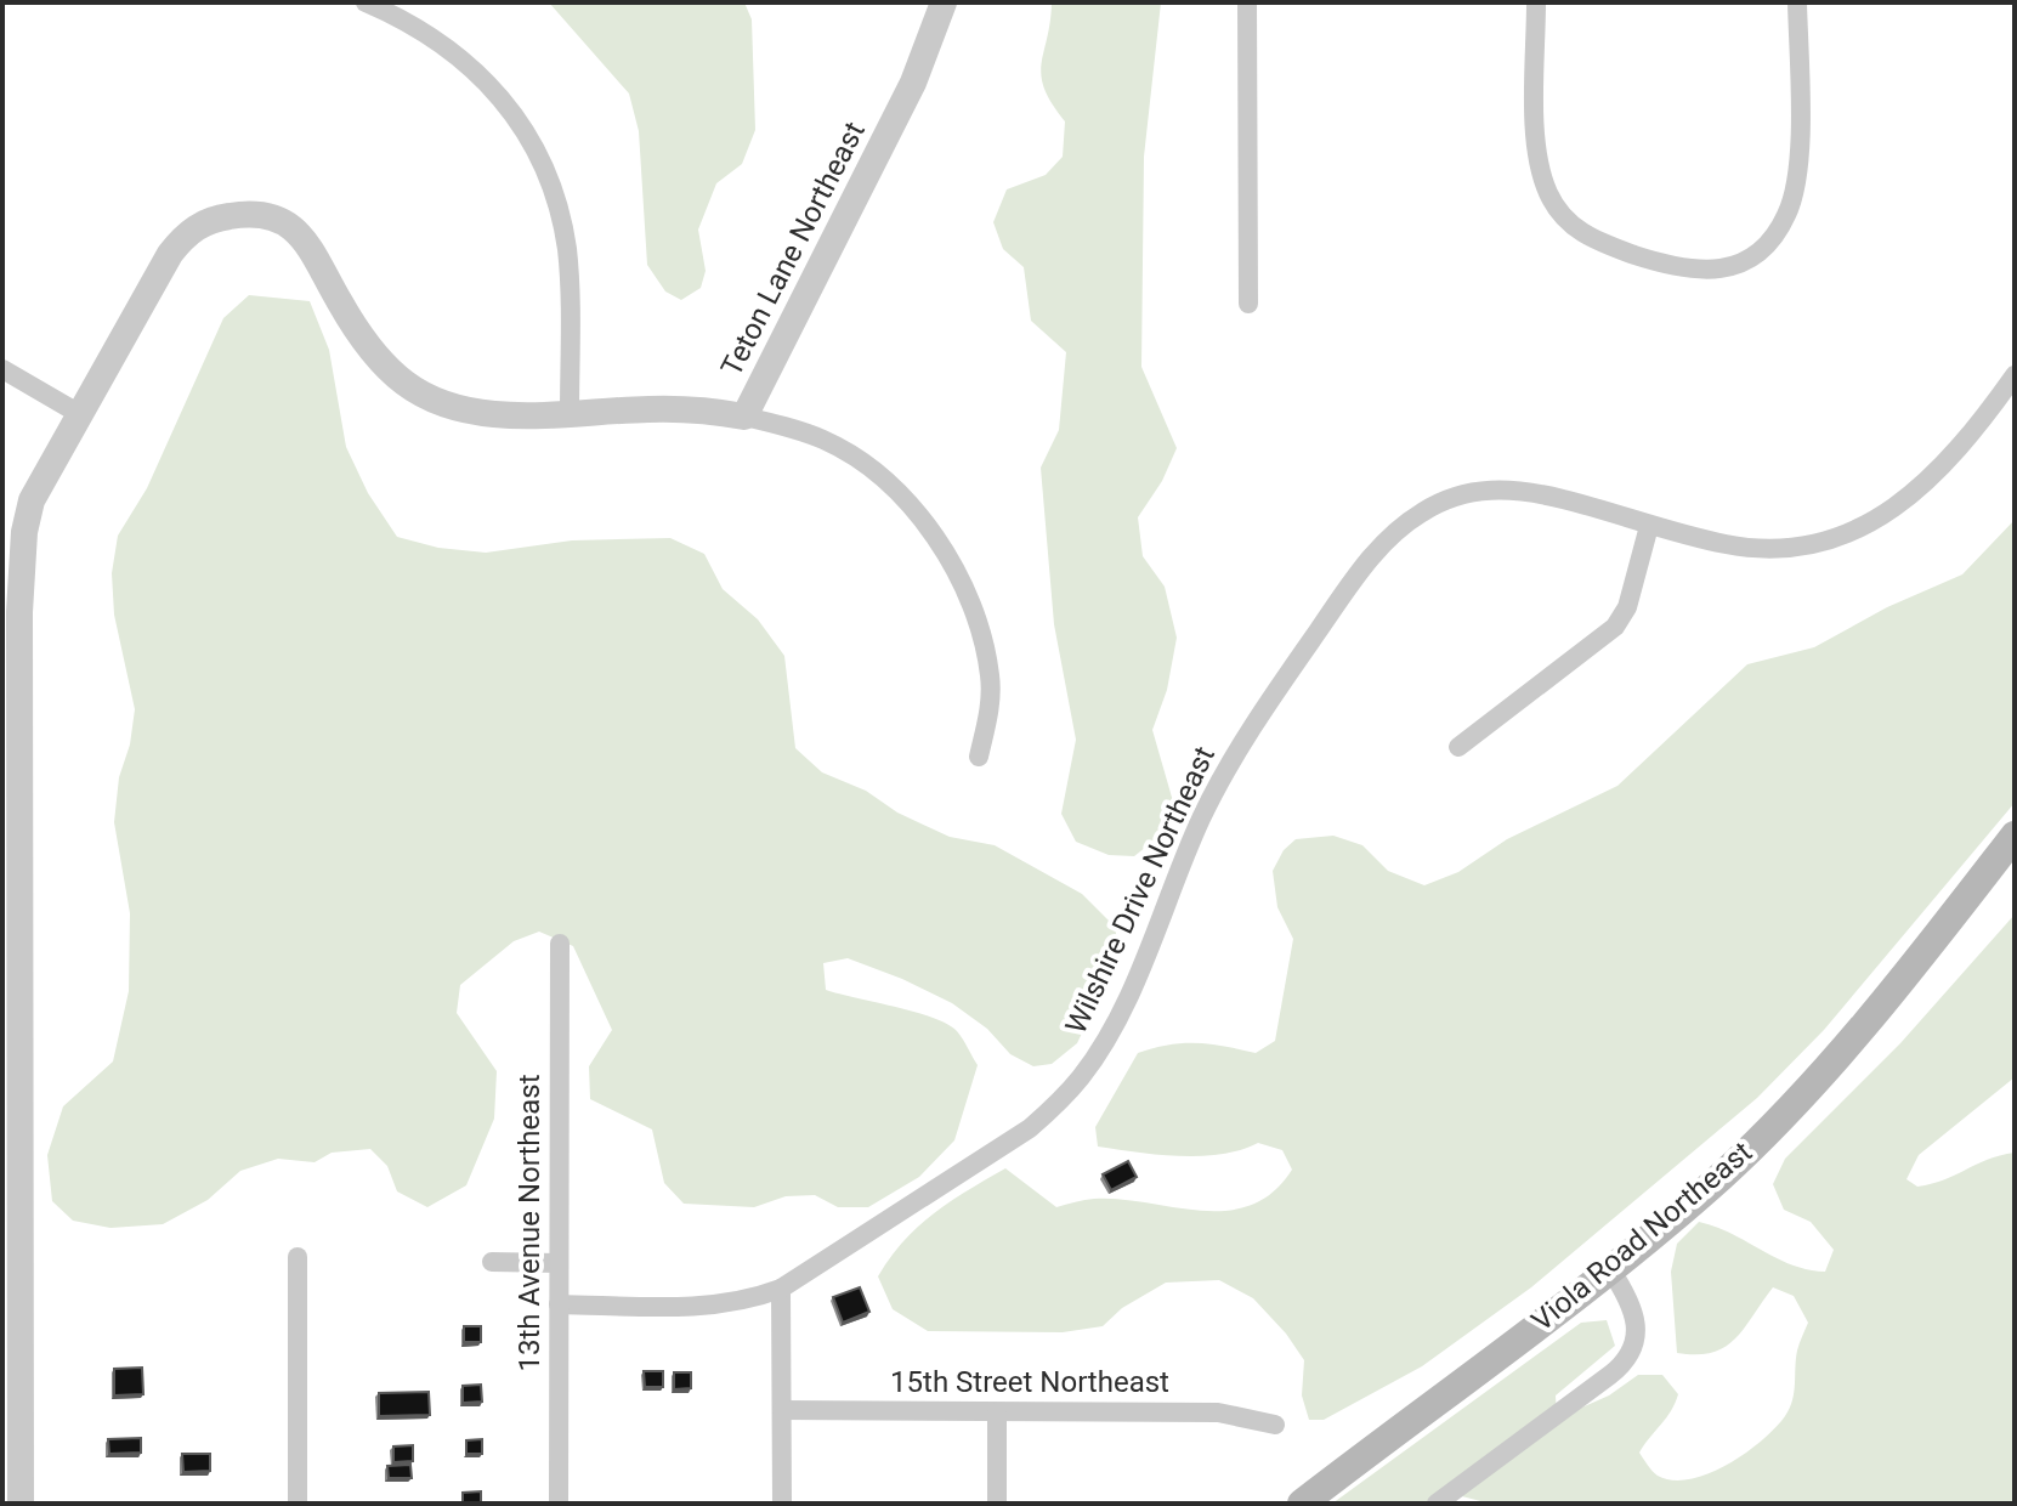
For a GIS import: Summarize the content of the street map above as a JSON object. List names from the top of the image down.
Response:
{
  "streets": {
    "main road": ["Viola Road Northeast"],
    "street": [
      "Teton Lane Northeast",
      "Wilshire Drive Northeast",
      "13th Avenue Northeast",
      "15th Street Northeast"
    ]
  }
}
